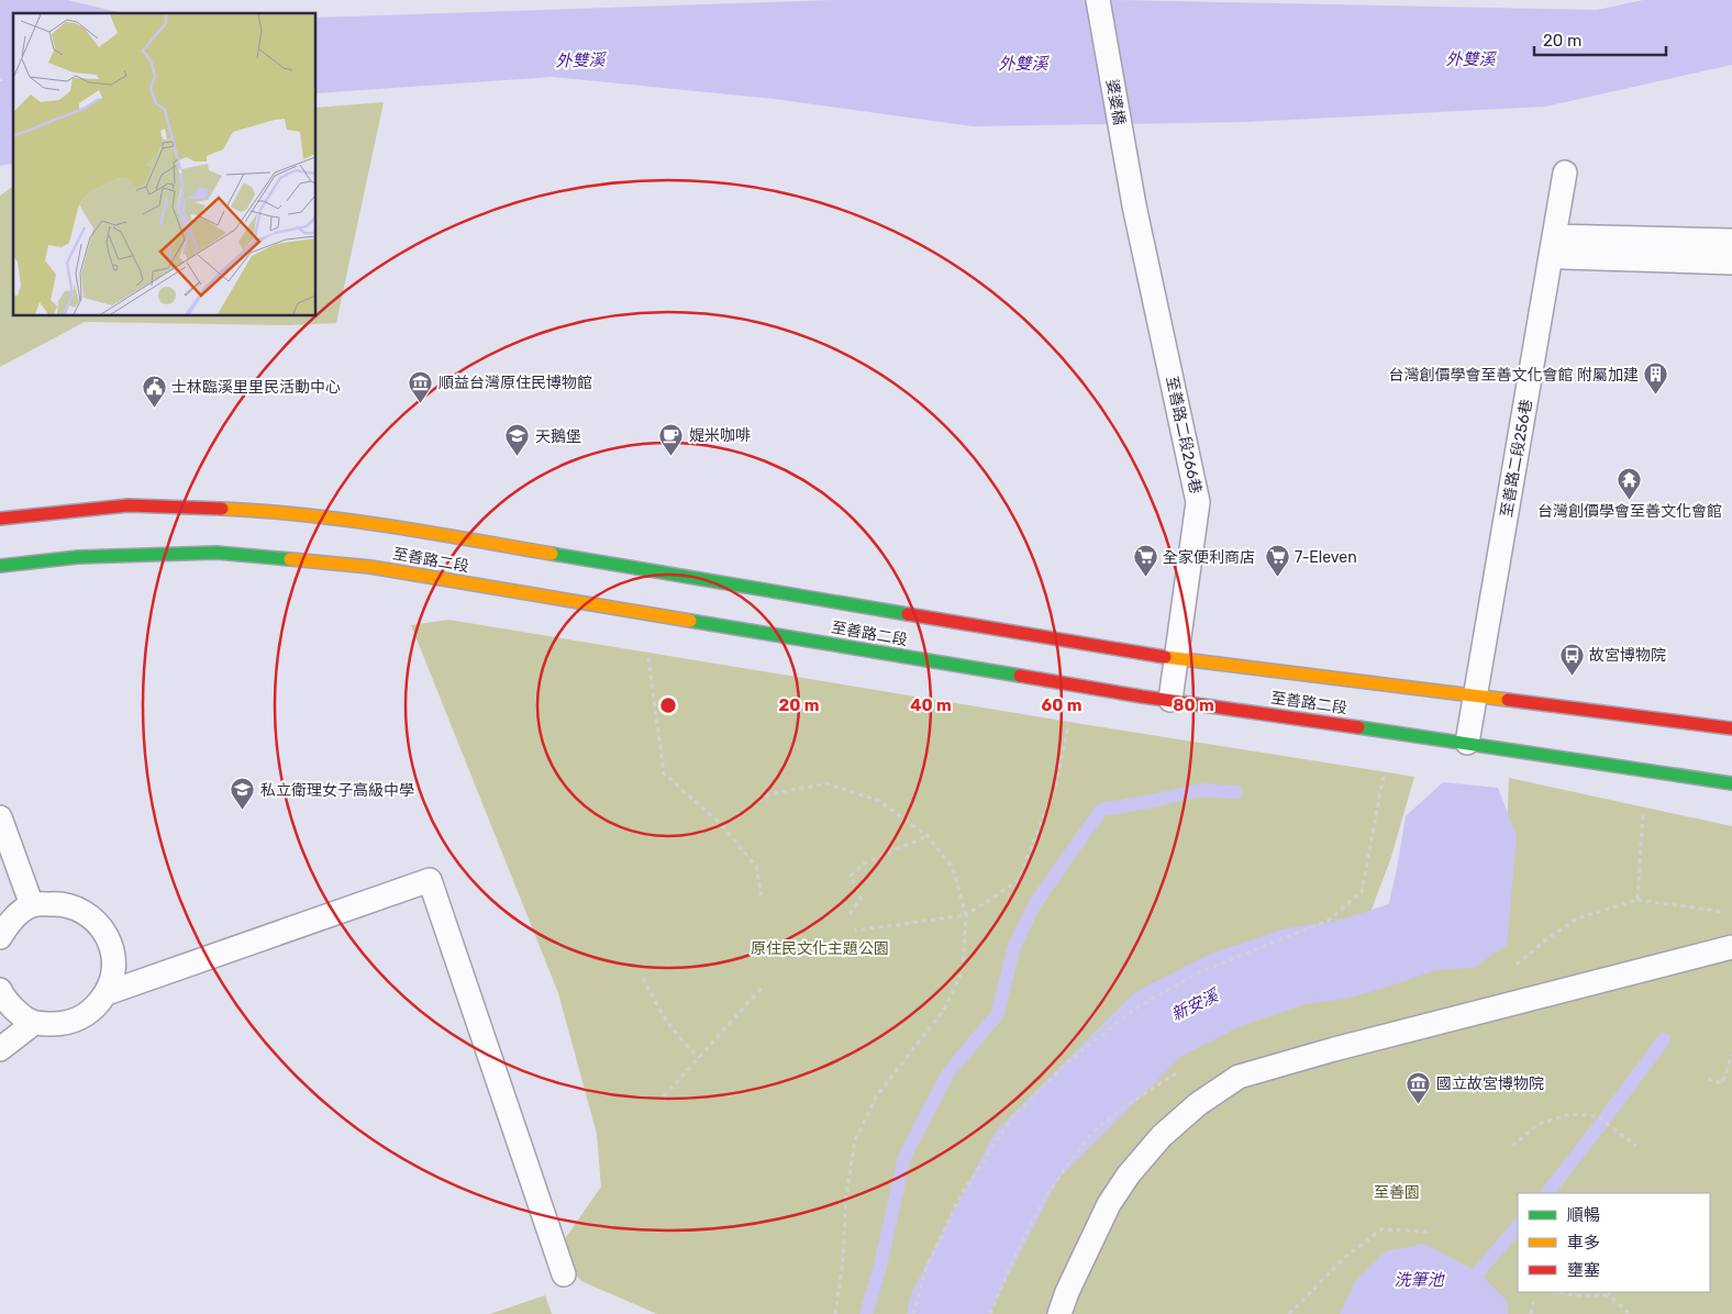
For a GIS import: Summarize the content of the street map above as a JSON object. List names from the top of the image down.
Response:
{
  "streets": {
    "street": ["至善路二段"],
    "lane": ["婆婆橋", "至善路二段266巷", "至善路二段256巷"]
  },
  "crossings": [
    ["婆婆橋", "至善路二段266巷"],
    ["至善路二段266巷", "至善路二段"],
    ["至善路二段256巷", "至善路二段"]
  ],
  "water": ["外雙溪", "新安溪", "洗筆池"],
  "parks": ["原住民文化主題公園", "至善園"],
  "places": {
    "building": ["台灣創價學會至善文化會館 附屬加建"],
    "museum": ["順益台灣原住民博物館", "國立故宮博物院"],
    "public building": ["士林臨溪里里民活動中心"],
    "cafe": ["媞米咖啡"],
    "school or university": ["天鵝堡", "私立衛理女子高級中學"],
    "temple": ["台灣創價學會至善文化會館"],
    "supermarket": ["全家便利商店", "7-Eleven"],
    "bus stop": ["故宮博物院"]
  },
  "legend": ["順暢", "車多", "壅塞"],
  "scale_bar": "20 m",
  "rings": [
    "20 m",
    "40 m",
    "60 m",
    "80 m"
  ]
}
